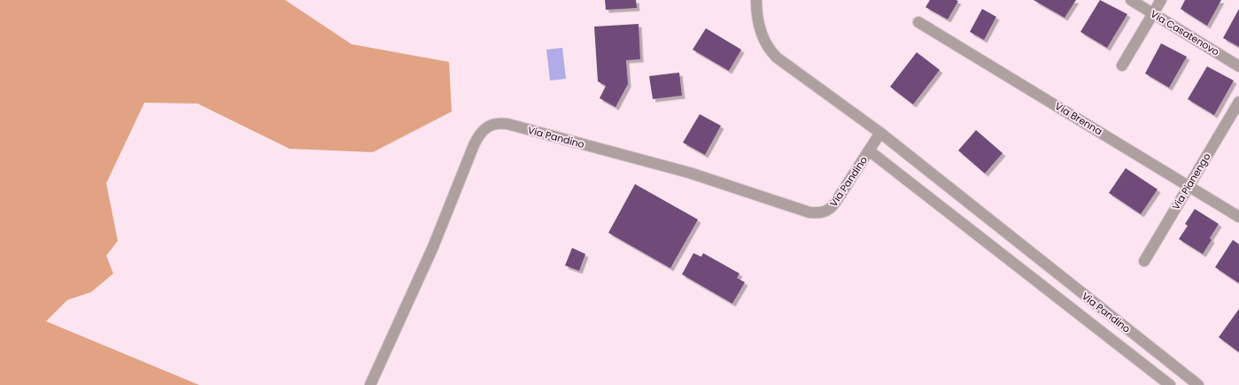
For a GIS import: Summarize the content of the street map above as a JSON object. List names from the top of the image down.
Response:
{
  "streets": {
    "street": [
      "Via Casatenovo",
      "Via Brenna",
      "Via Pandino",
      "Via Pianengo"
    ]
  },
  "crossings": [
    ["Via Brenna", "Via Pianengo"]
  ]
}
